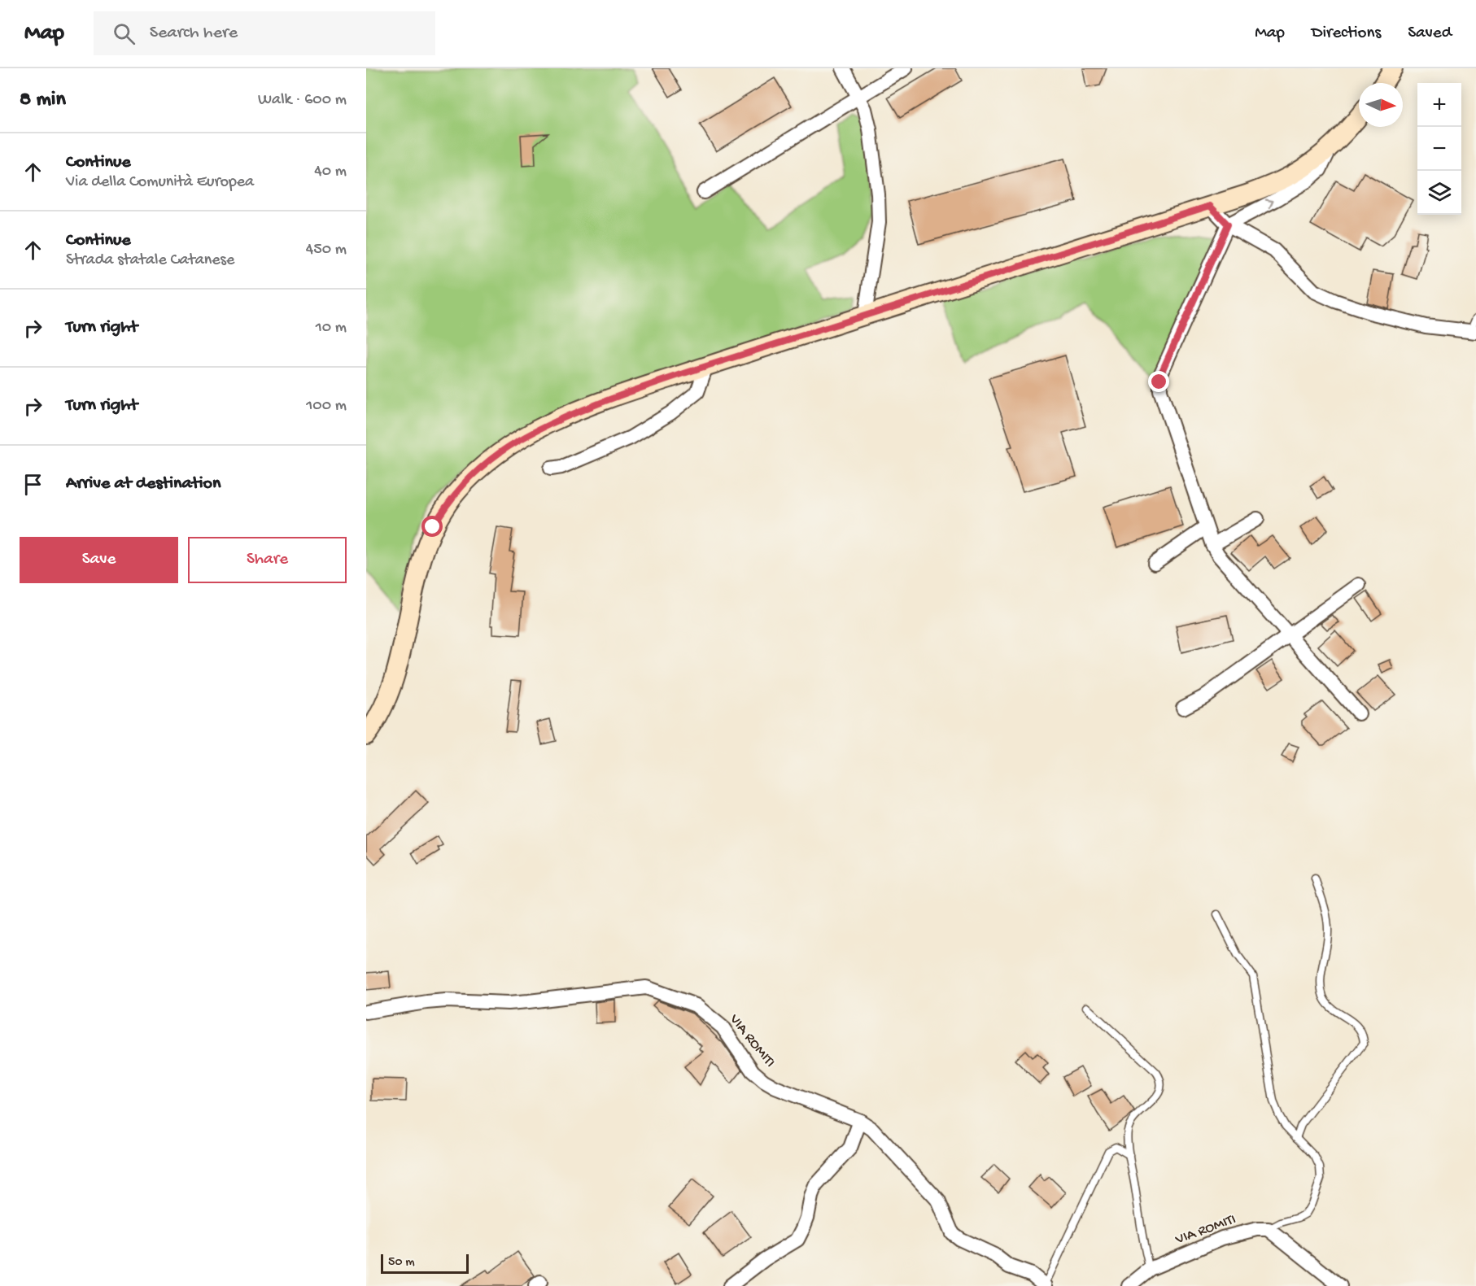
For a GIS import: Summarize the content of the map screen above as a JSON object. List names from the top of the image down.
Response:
{
  "streets": {
    "street": ["VIA ROMITI"]
  },
  "scale_bar": "50 m",
  "north": "right",
  "page": {
    "header": "Map",
    "search": "Search here",
    "nav": ["Map", "Directions", "Saved"],
    "heading": ["8 min", "Walk · 600 m"],
    "map_buttons": ["+", "−"],
    "list": [
      ["Continue", "Via della Comunità Europea", "40 m"],
      ["Continue", "Strada statale Catanese", "450 m"],
      ["Turn right", "10 m"],
      ["Turn right", "100 m"],
      "Arrive at destination"
    ],
    "buttons": ["Save", "Share"],
    "scale": "50 m"
  }
}
